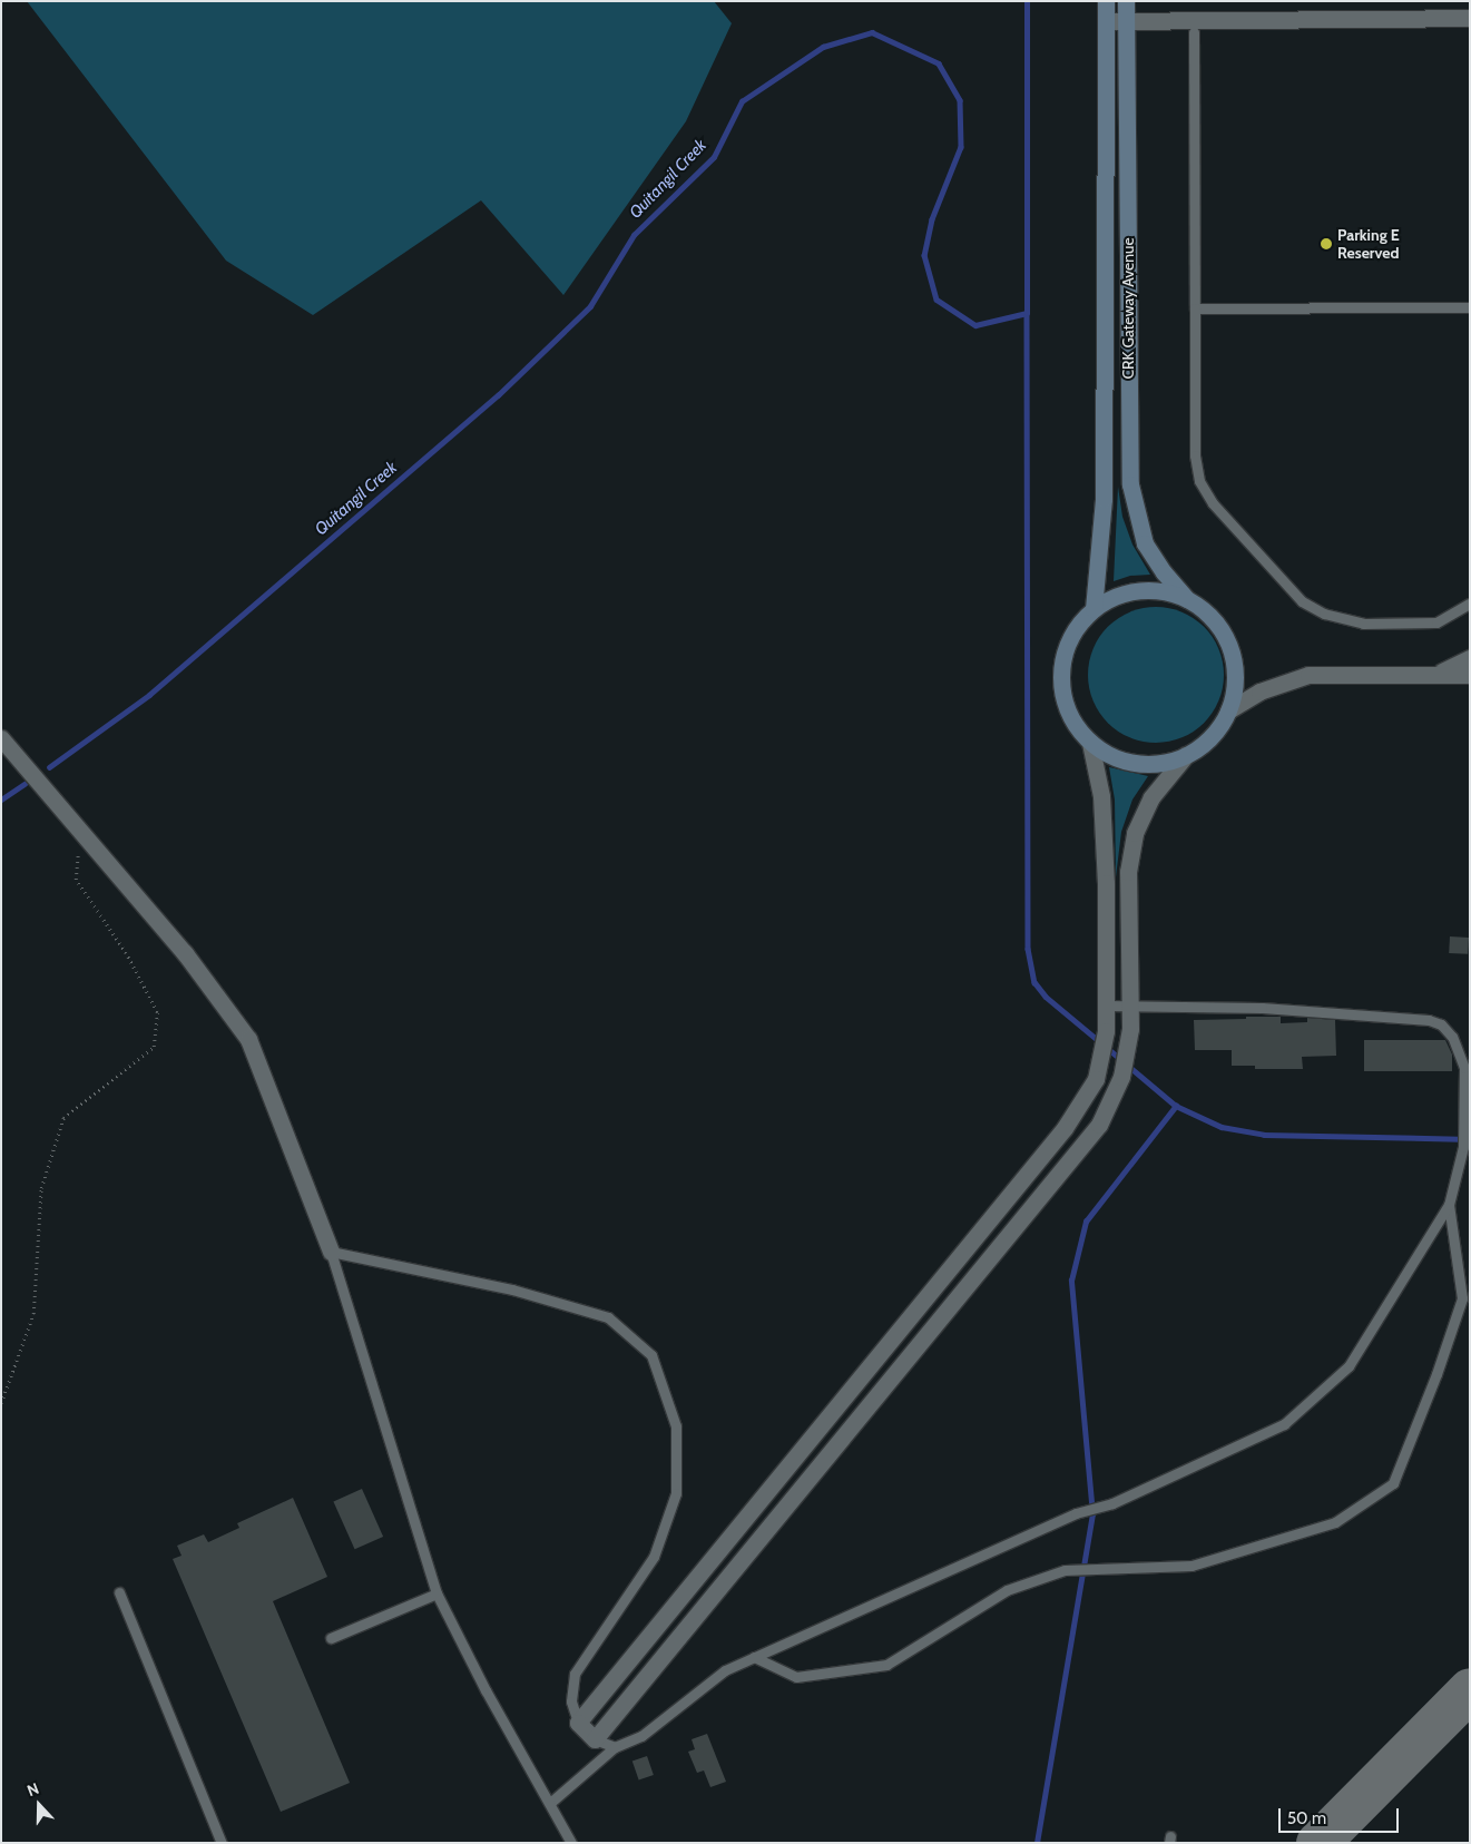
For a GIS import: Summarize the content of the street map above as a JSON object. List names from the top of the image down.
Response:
{
  "streets": {
    "main road": ["CRK Gateway Avenue"]
  },
  "water": ["Quitangil Creek"],
  "places": ["Parking E Reserved"],
  "scale_bar": "50 m",
  "north": "top"
}
